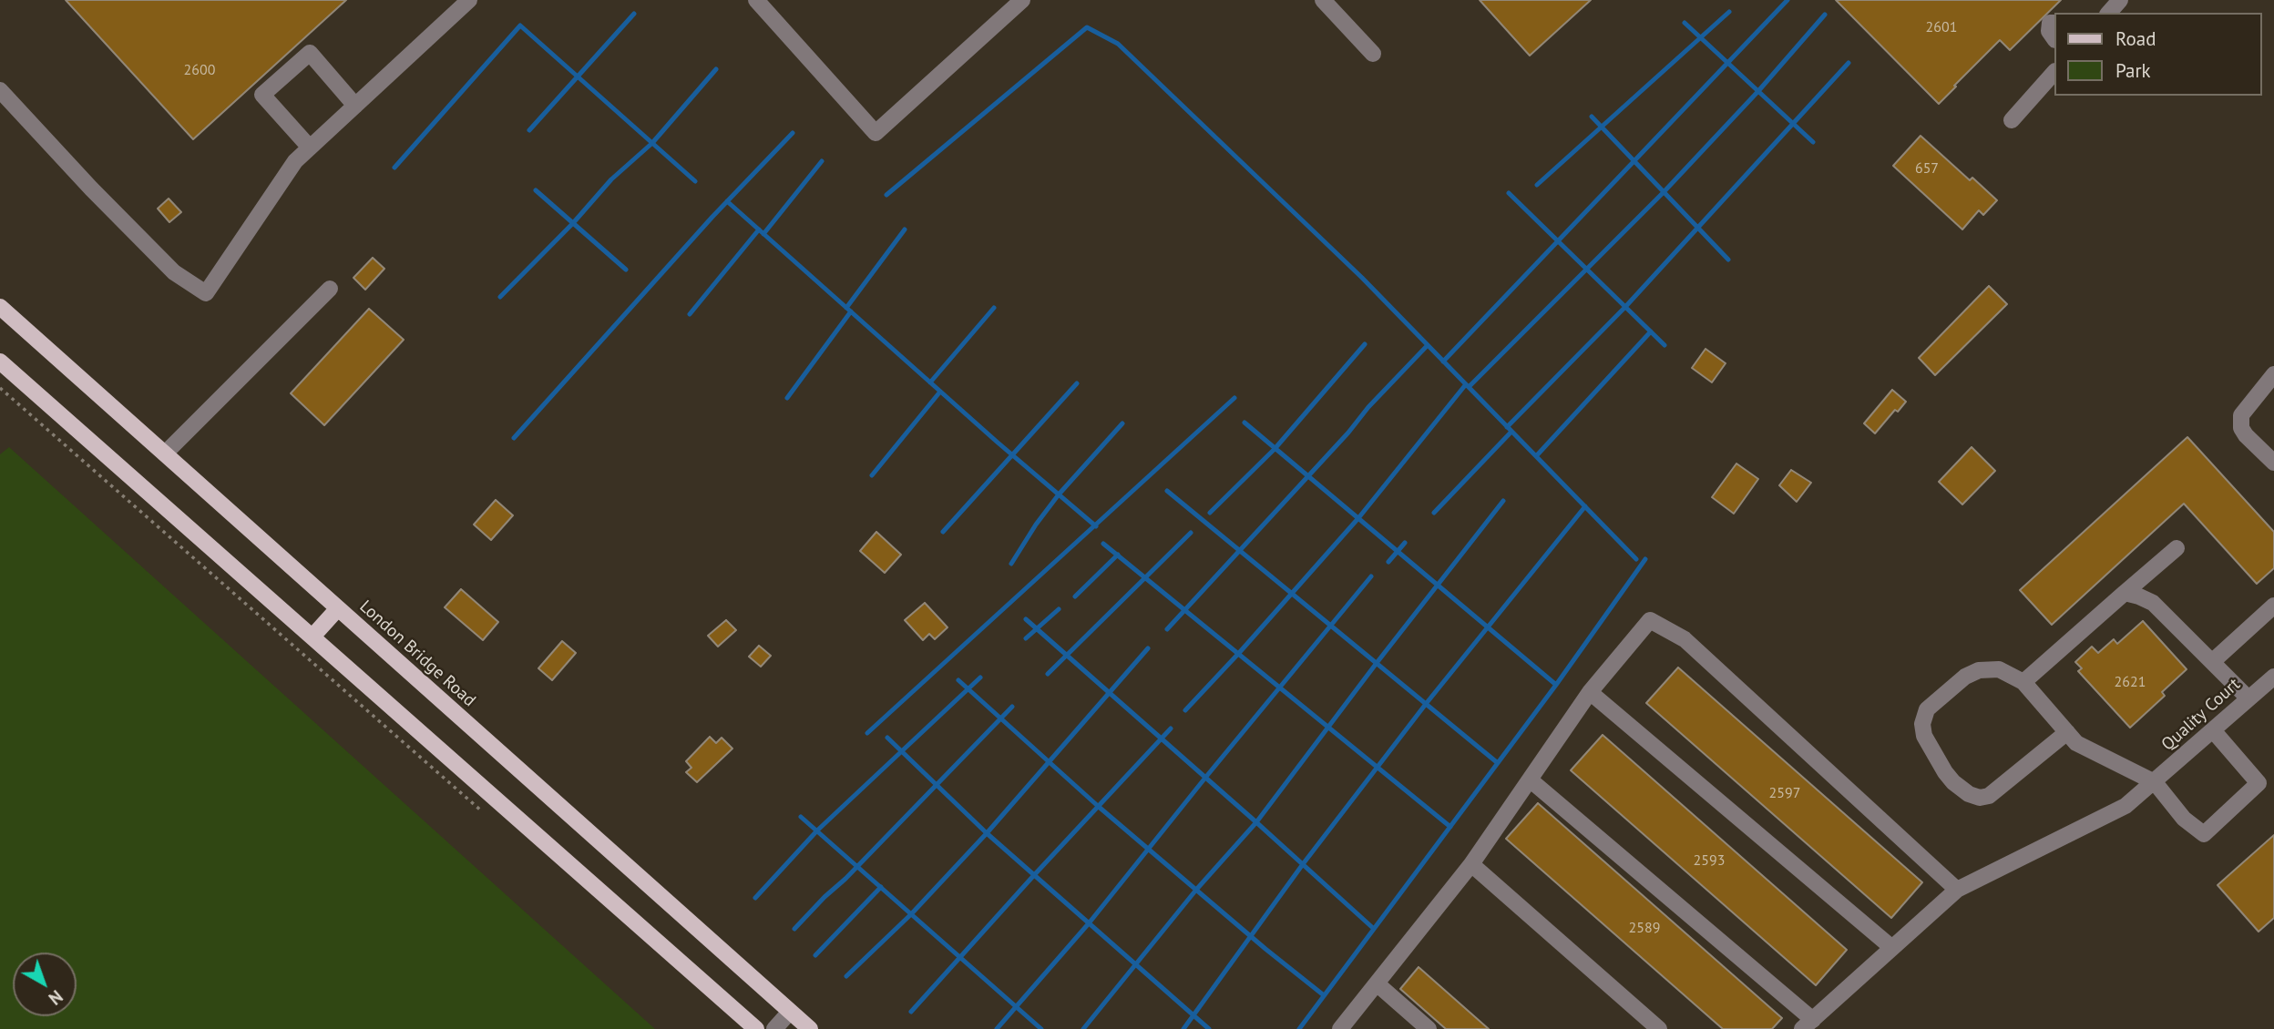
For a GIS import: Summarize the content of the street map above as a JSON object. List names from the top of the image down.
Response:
{
  "streets": {
    "main road": ["London Bridge Road"],
    "street": ["Quality Court"]
  },
  "house_numbers": [
    "2601",
    "2600",
    "657",
    "2621",
    "2597",
    "2593",
    "2589"
  ],
  "legend": ["Road", "Park"],
  "north": "bottom right"
}
